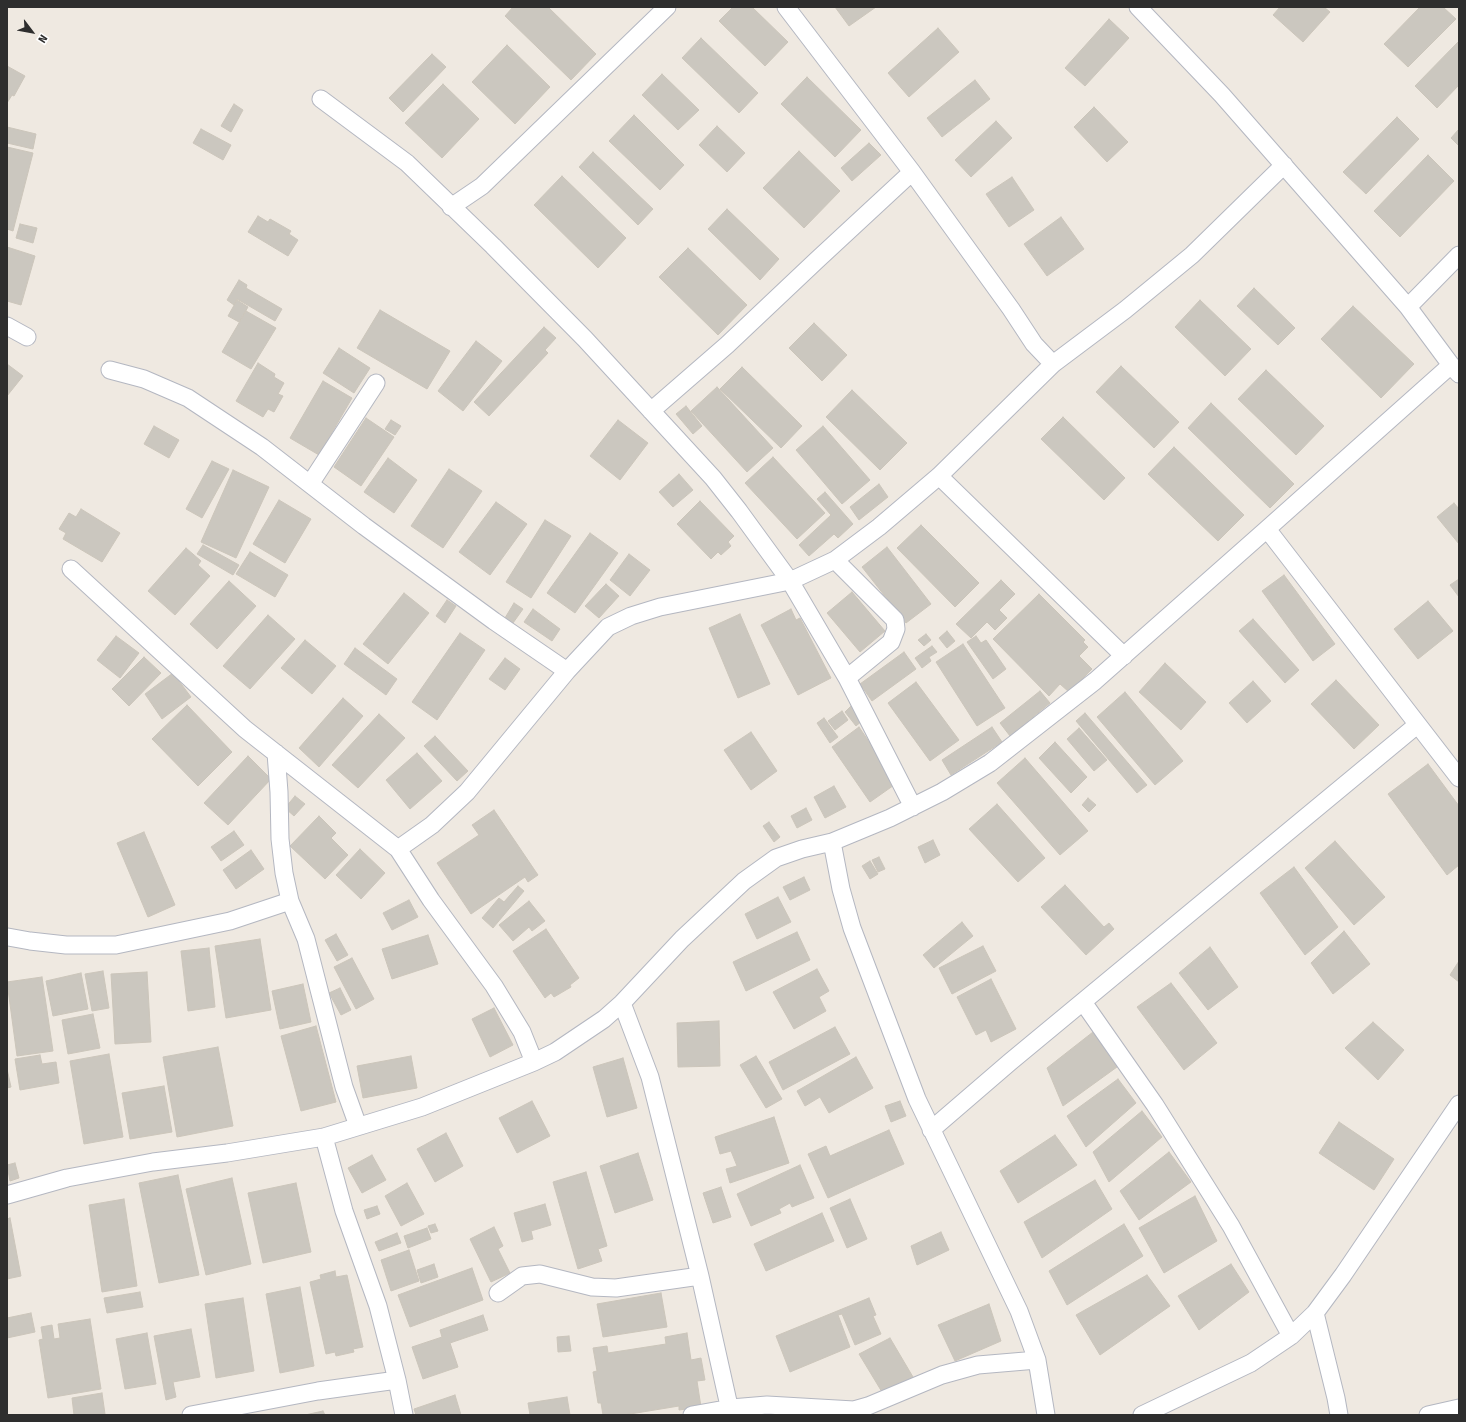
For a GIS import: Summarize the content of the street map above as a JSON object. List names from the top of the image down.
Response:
{
  "north": "bottom right"
}
